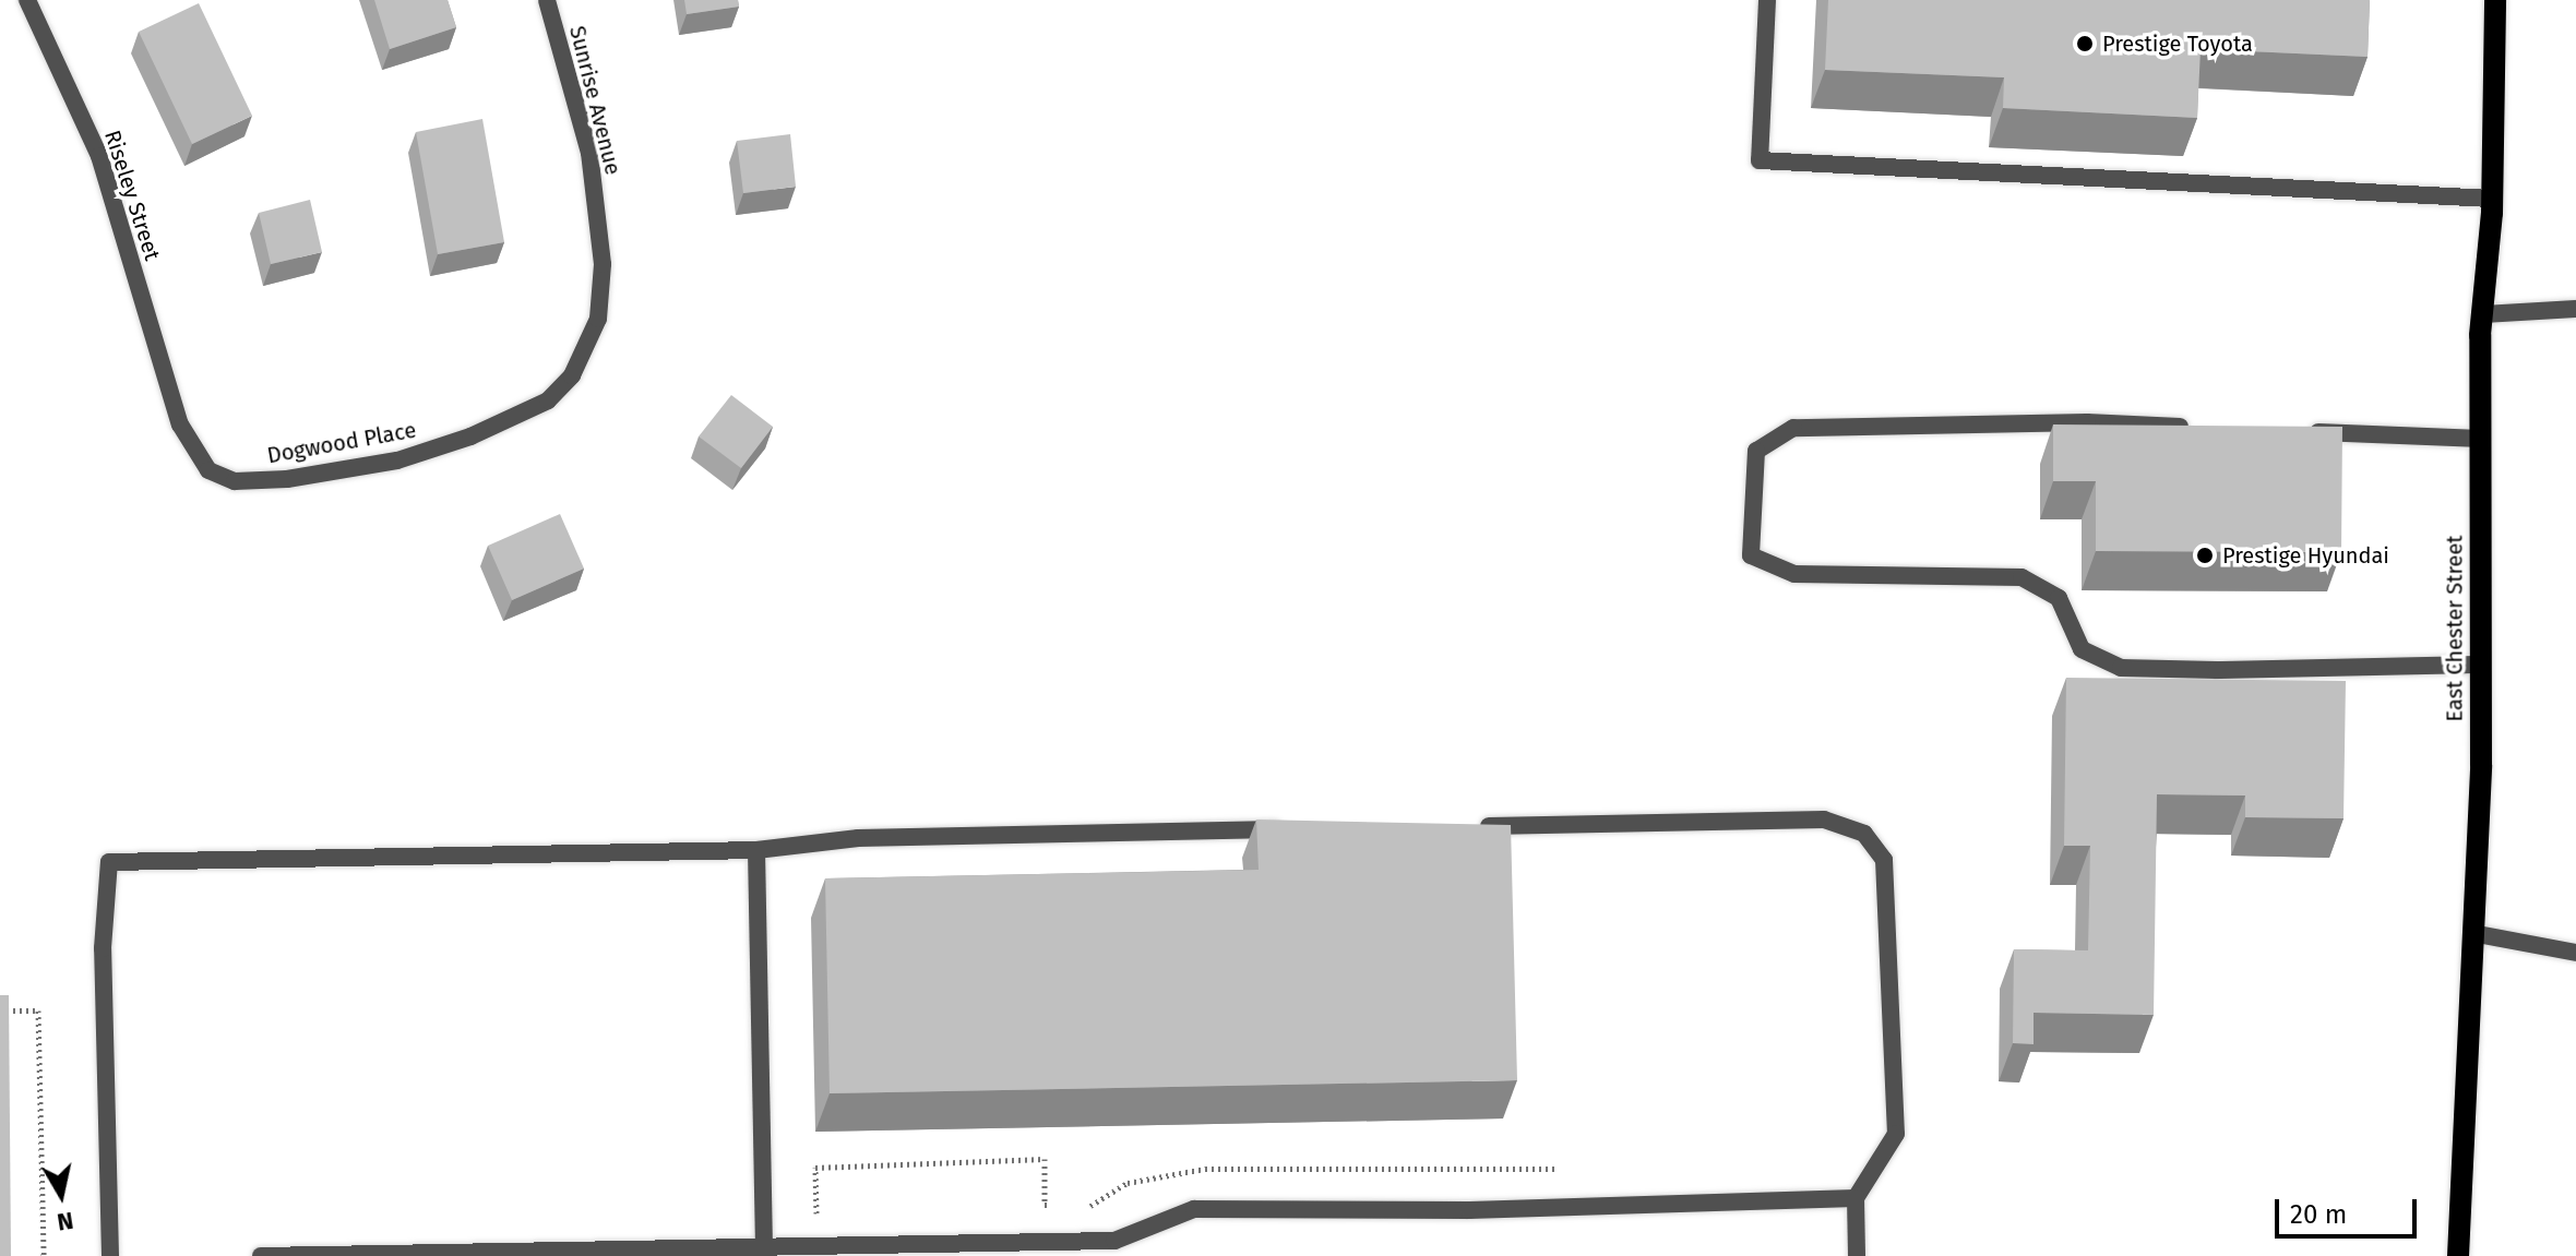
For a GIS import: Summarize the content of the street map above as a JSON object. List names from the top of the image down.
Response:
{
  "streets": {
    "main road": ["East Chester Street"],
    "street": ["Sunrise Avenue", "Riseley Street", "Dogwood Place"]
  },
  "crossings": [
    ["Sunrise Avenue", "Dogwood Place"],
    ["Riseley Street", "Dogwood Place"]
  ],
  "places": ["Prestige Toyota", "Prestige Hyundai"],
  "scale_bar": "20 m",
  "north": "bottom"
}
